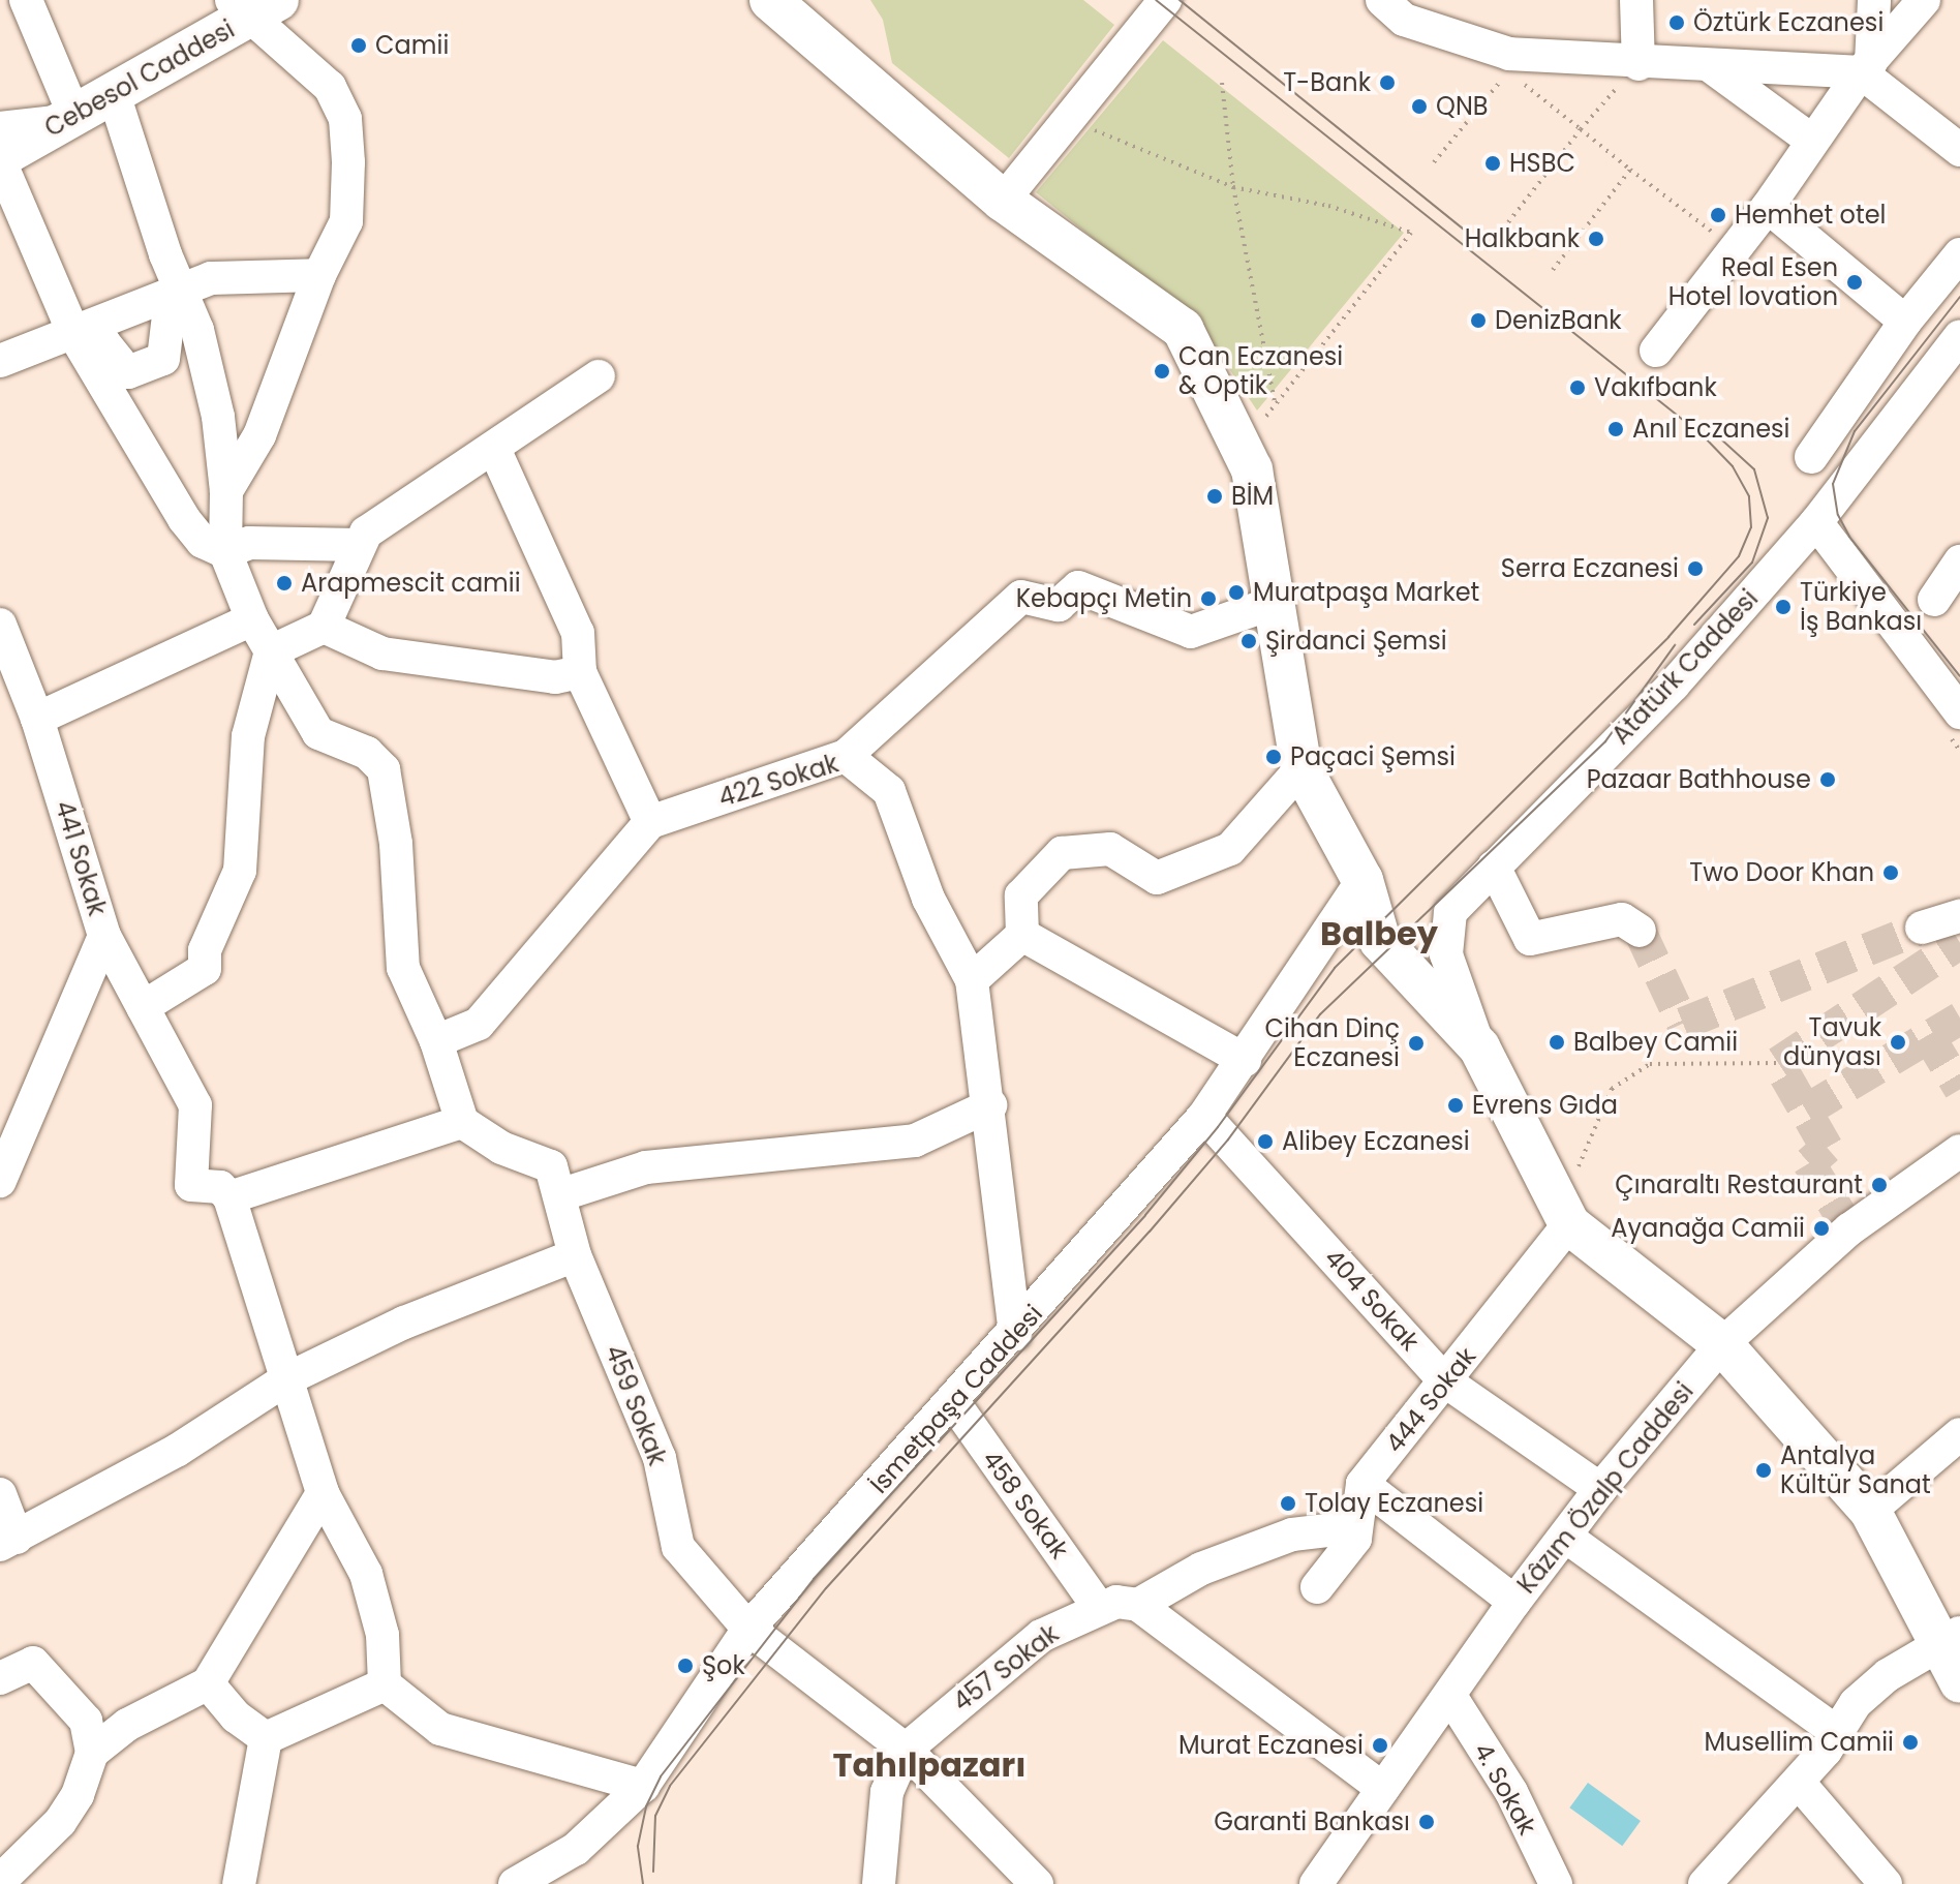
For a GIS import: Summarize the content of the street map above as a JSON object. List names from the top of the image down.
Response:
{
  "streets": {
    "main road": ["Cebesol Caddesi"],
    "street": [
      "Atatürk Caddesi",
      "422 Sokak",
      "441 Sokak",
      "404 Sokak",
      "İsmetpaşa Caddesi",
      "444 Sokak",
      "459 Sokak",
      "Kâzım Özalp Caddesi",
      "458 Sokak",
      "457 Sokak",
      "4. Sokak"
    ]
  },
  "crossings": [
    ["422 Sokak", "İsmetpaşa Caddesi"],
    ["404 Sokak", "İsmetpaşa Caddesi"],
    ["404 Sokak", "444 Sokak"],
    ["404 Sokak", "Kâzım Özalp Caddesi"],
    ["İsmetpaşa Caddesi", "459 Sokak"],
    ["İsmetpaşa Caddesi", "458 Sokak"],
    ["444 Sokak", "457 Sokak"],
    ["459 Sokak", "457 Sokak"],
    ["Kâzım Özalp Caddesi", "458 Sokak"],
    ["Kâzım Özalp Caddesi", "4. Sokak"],
    ["458 Sokak", "457 Sokak"]
  ],
  "districts": ["Balbey", "Tahılpazarı"],
  "places": [
    "Öztürk Eczanesi",
    "Camii",
    "T-Bank",
    "QNB",
    "HSBC",
    "Hemhet otel",
    "Halkbank",
    "Real Esen Hotel lovation",
    "DenizBank",
    "Can Eczanesi & Optik",
    "Vakıfbank",
    "Anıl Eczanesi",
    "BİM",
    "Serra Eczanesi",
    "Arapmescit camii",
    "Muratpaşa Market",
    "Kebapçı Metin",
    "Türkiye İş Bankası",
    "Şirdanci Şemsi",
    "Paçaci Şemsi",
    "Pazaar Bathhouse",
    "Two Door Khan",
    "Balbey Camii",
    "Tavuk dünyası",
    "Cihan Dinç Eczanesi",
    "Evrens Gıda",
    "Alibey Eczanesi",
    "Çınaraltı Restaurant",
    "Ayanağa Camii",
    "Antalya Kültür Sanat",
    "Tolay Eczanesi",
    "Şok",
    "Musellim Camii",
    "Murat Eczanesi",
    "Garanti Bankası"
  ]
}
